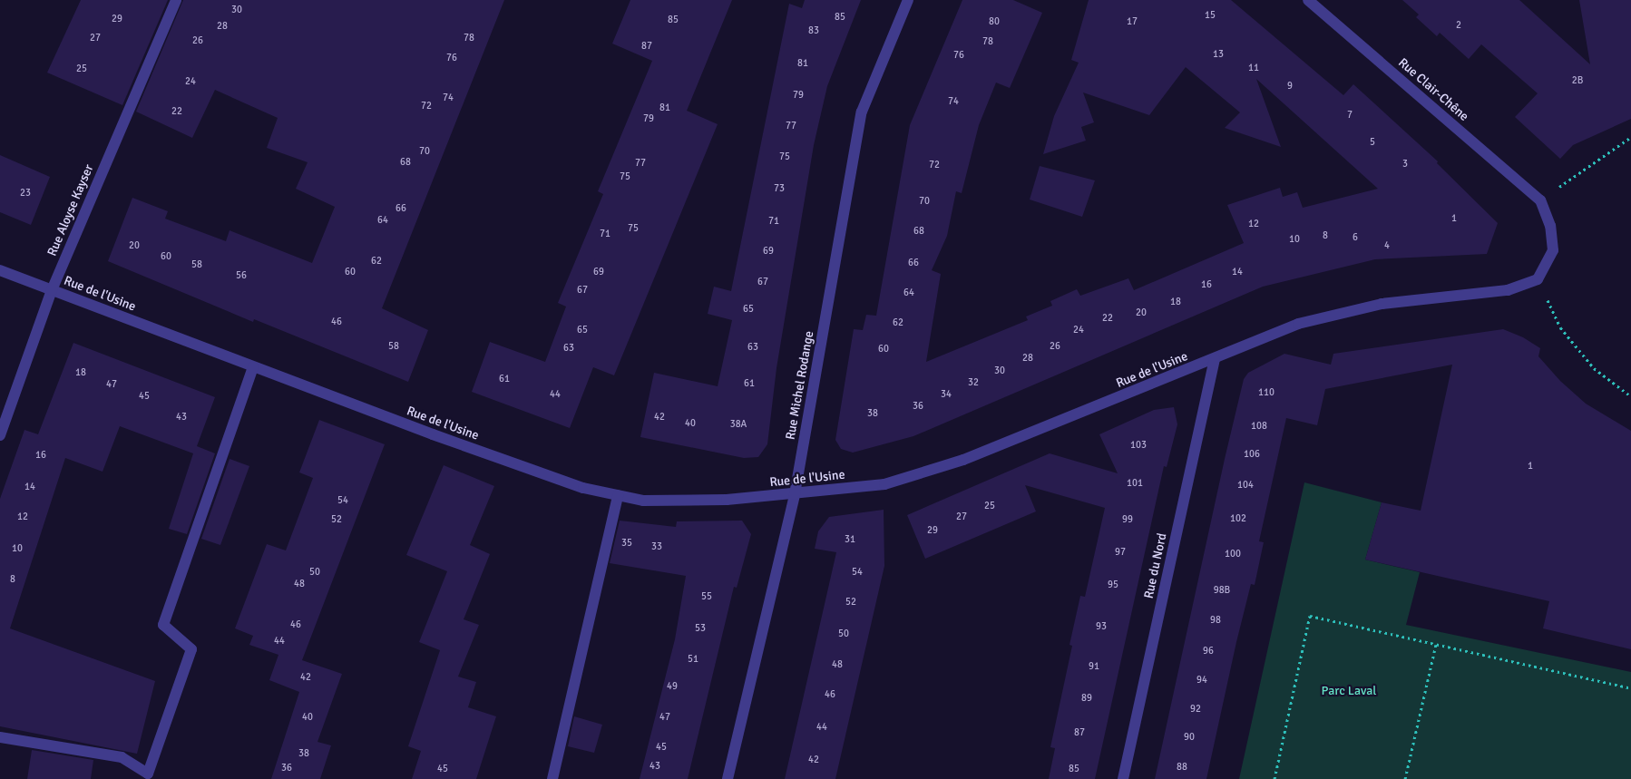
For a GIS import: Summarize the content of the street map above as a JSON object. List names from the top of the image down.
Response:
{
  "streets": {
    "street": [
      "Rue Clair-Chêne",
      "Rue Aloyse Kayser",
      "Rue de l'Usine",
      "Rue Michel Rodange",
      "Rue du Nord"
    ]
  },
  "crossings": [
    ["Rue Aloyse Kayser", "Rue de l'Usine"],
    ["Rue de l'Usine", "Rue Michel Rodange"],
    ["Rue de l'Usine", "Rue du Nord"]
  ],
  "parks": ["Parc Laval"],
  "house_numbers": [
    "30",
    "15",
    "85",
    "29",
    "85",
    "80",
    "17",
    "2",
    "28",
    "83",
    "27",
    "78",
    "26",
    "78",
    "87",
    "13",
    "76",
    "76",
    "81",
    "11",
    "25",
    "2B",
    "24",
    "9",
    "79",
    "74",
    "74",
    "72",
    "81",
    "22",
    "7",
    "79",
    "77",
    "5",
    "70",
    "75",
    "68",
    "77",
    "3",
    "72",
    "75",
    "73",
    "23",
    "70",
    "66",
    "1",
    "64",
    "71",
    "12",
    "75",
    "68",
    "71",
    "8",
    "6",
    "10",
    "20",
    "4",
    "69",
    "60",
    "62",
    "66",
    "58",
    "60",
    "69",
    "14",
    "56",
    "67",
    "16",
    "67",
    "64",
    "18",
    "65",
    "20",
    "22",
    "46",
    "62",
    "65",
    "24",
    "58",
    "26",
    "63",
    "63",
    "60",
    "28",
    "30",
    "18",
    "61",
    "32",
    "61",
    "47",
    "110",
    "44",
    "34",
    "45",
    "36",
    "38",
    "43",
    "42",
    "40",
    "38A",
    "108",
    "103",
    "106",
    "16",
    "1",
    "101",
    "104",
    "14",
    "54",
    "25",
    "12",
    "27",
    "102",
    "52",
    "99",
    "29",
    "31",
    "35",
    "33",
    "10",
    "97",
    "100",
    "50",
    "54",
    "8",
    "48",
    "95",
    "98B",
    "55",
    "52",
    "98",
    "46",
    "93",
    "53",
    "50",
    "44",
    "96",
    "51",
    "48",
    "91",
    "42",
    "94",
    "49",
    "46",
    "89",
    "92",
    "40",
    "47",
    "44",
    "87",
    "90",
    "45",
    "38",
    "42",
    "43",
    "88",
    "36",
    "45",
    "85"
  ]
}
